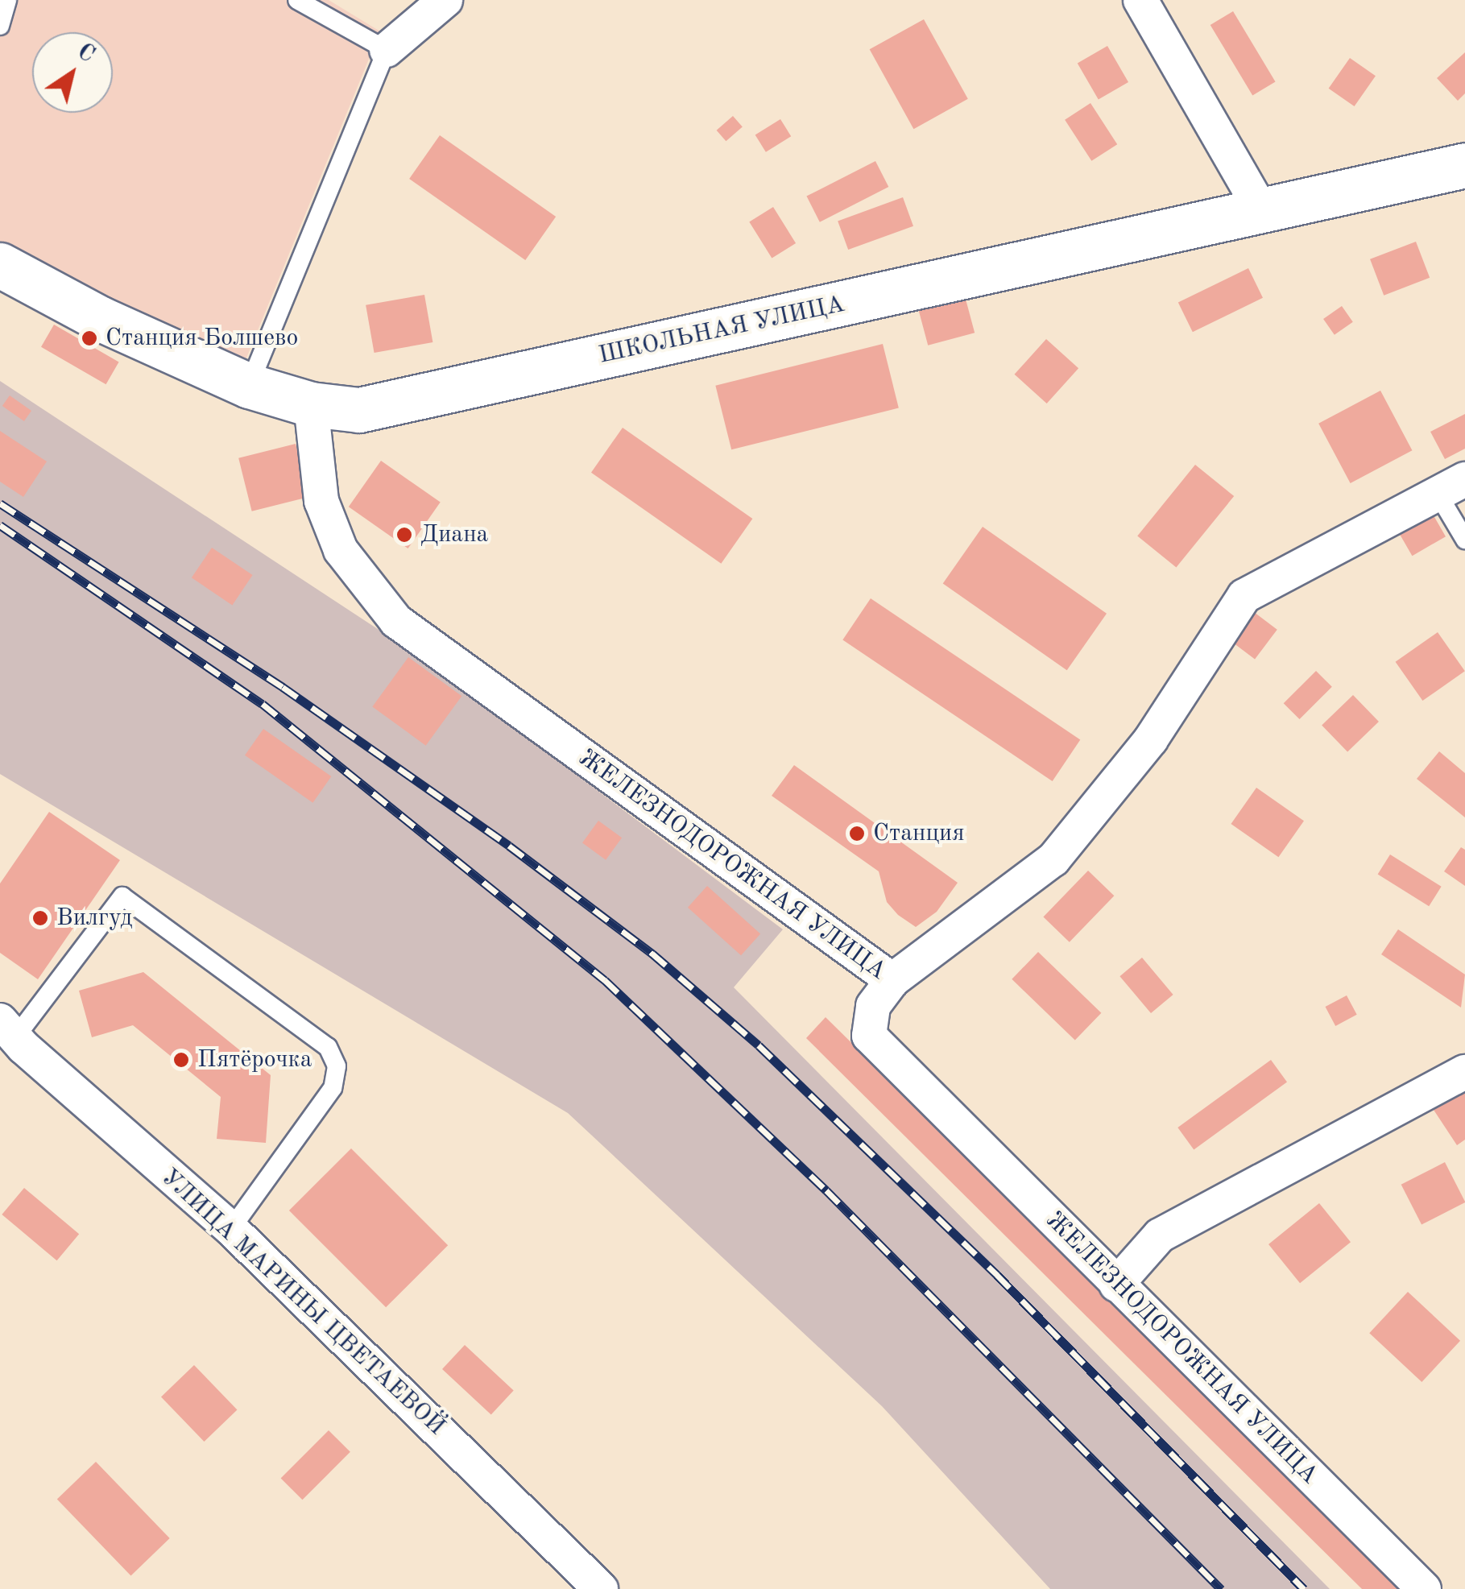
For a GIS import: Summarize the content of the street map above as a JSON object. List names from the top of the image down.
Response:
{
  "streets": {
    "street": ["ШКОЛЬНАЯ УЛИЦА", "ЖЕЛЕЗНОДОРОЖНАЯ УЛИЦА", "УЛИЦА МАРИНЫ ЦВЕТАЕВОЙ"]
  },
  "crossings": [
    ["ШКОЛЬНАЯ УЛИЦА", "ЖЕЛЕЗНОДОРОЖНАЯ УЛИЦА"]
  ],
  "places": [
    "Станция Болшево",
    "Диана",
    "Станция",
    "Вилгуд",
    "Пятёрочка"
  ],
  "north": "top right"
}
